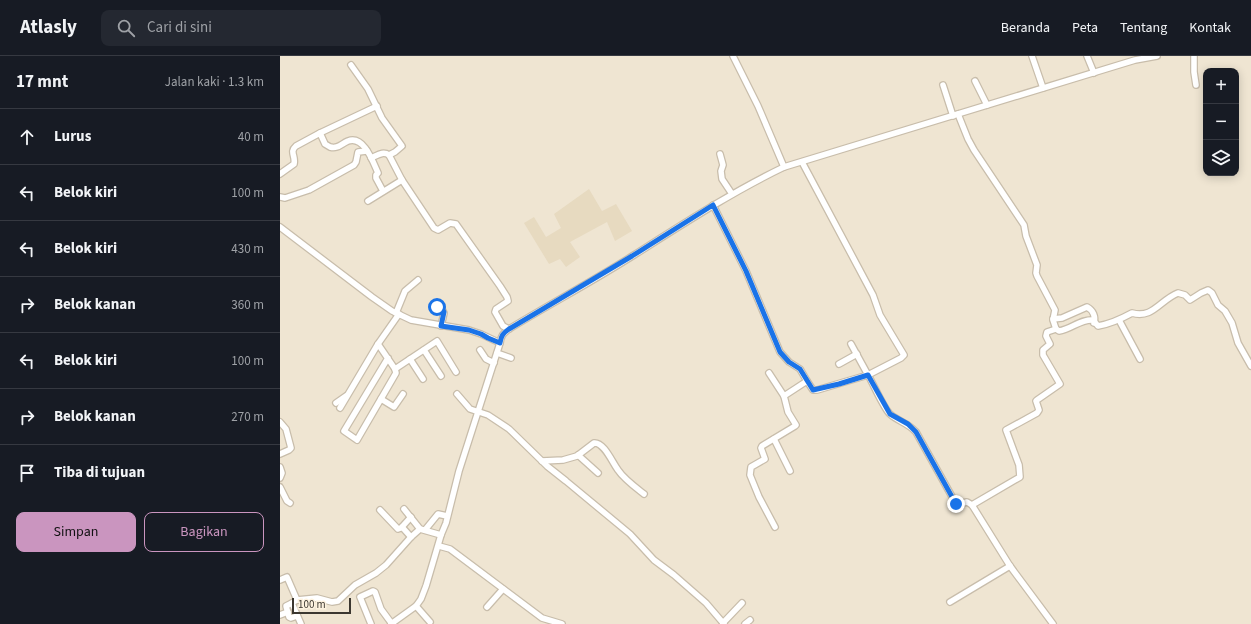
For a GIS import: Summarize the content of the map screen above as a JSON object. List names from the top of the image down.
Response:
{
  "scale_bar": "100 m",
  "page": {
    "header": "Atlasly",
    "search": "Cari di sini",
    "nav": [
      "Beranda",
      "Peta",
      "Tentang",
      "Kontak"
    ],
    "heading": ["17 mnt", "Jalan kaki · 1.3 km"],
    "map_buttons": ["+", "−"],
    "list": [
      ["Lurus", "40 m"],
      ["Belok kiri", "100 m"],
      ["Belok kiri", "430 m"],
      ["Belok kanan", "360 m"],
      ["Belok kiri", "100 m"],
      ["Belok kanan", "270 m"],
      "Tiba di tujuan"
    ],
    "buttons": ["Simpan", "Bagikan"],
    "scale": "100 m"
  }
}
